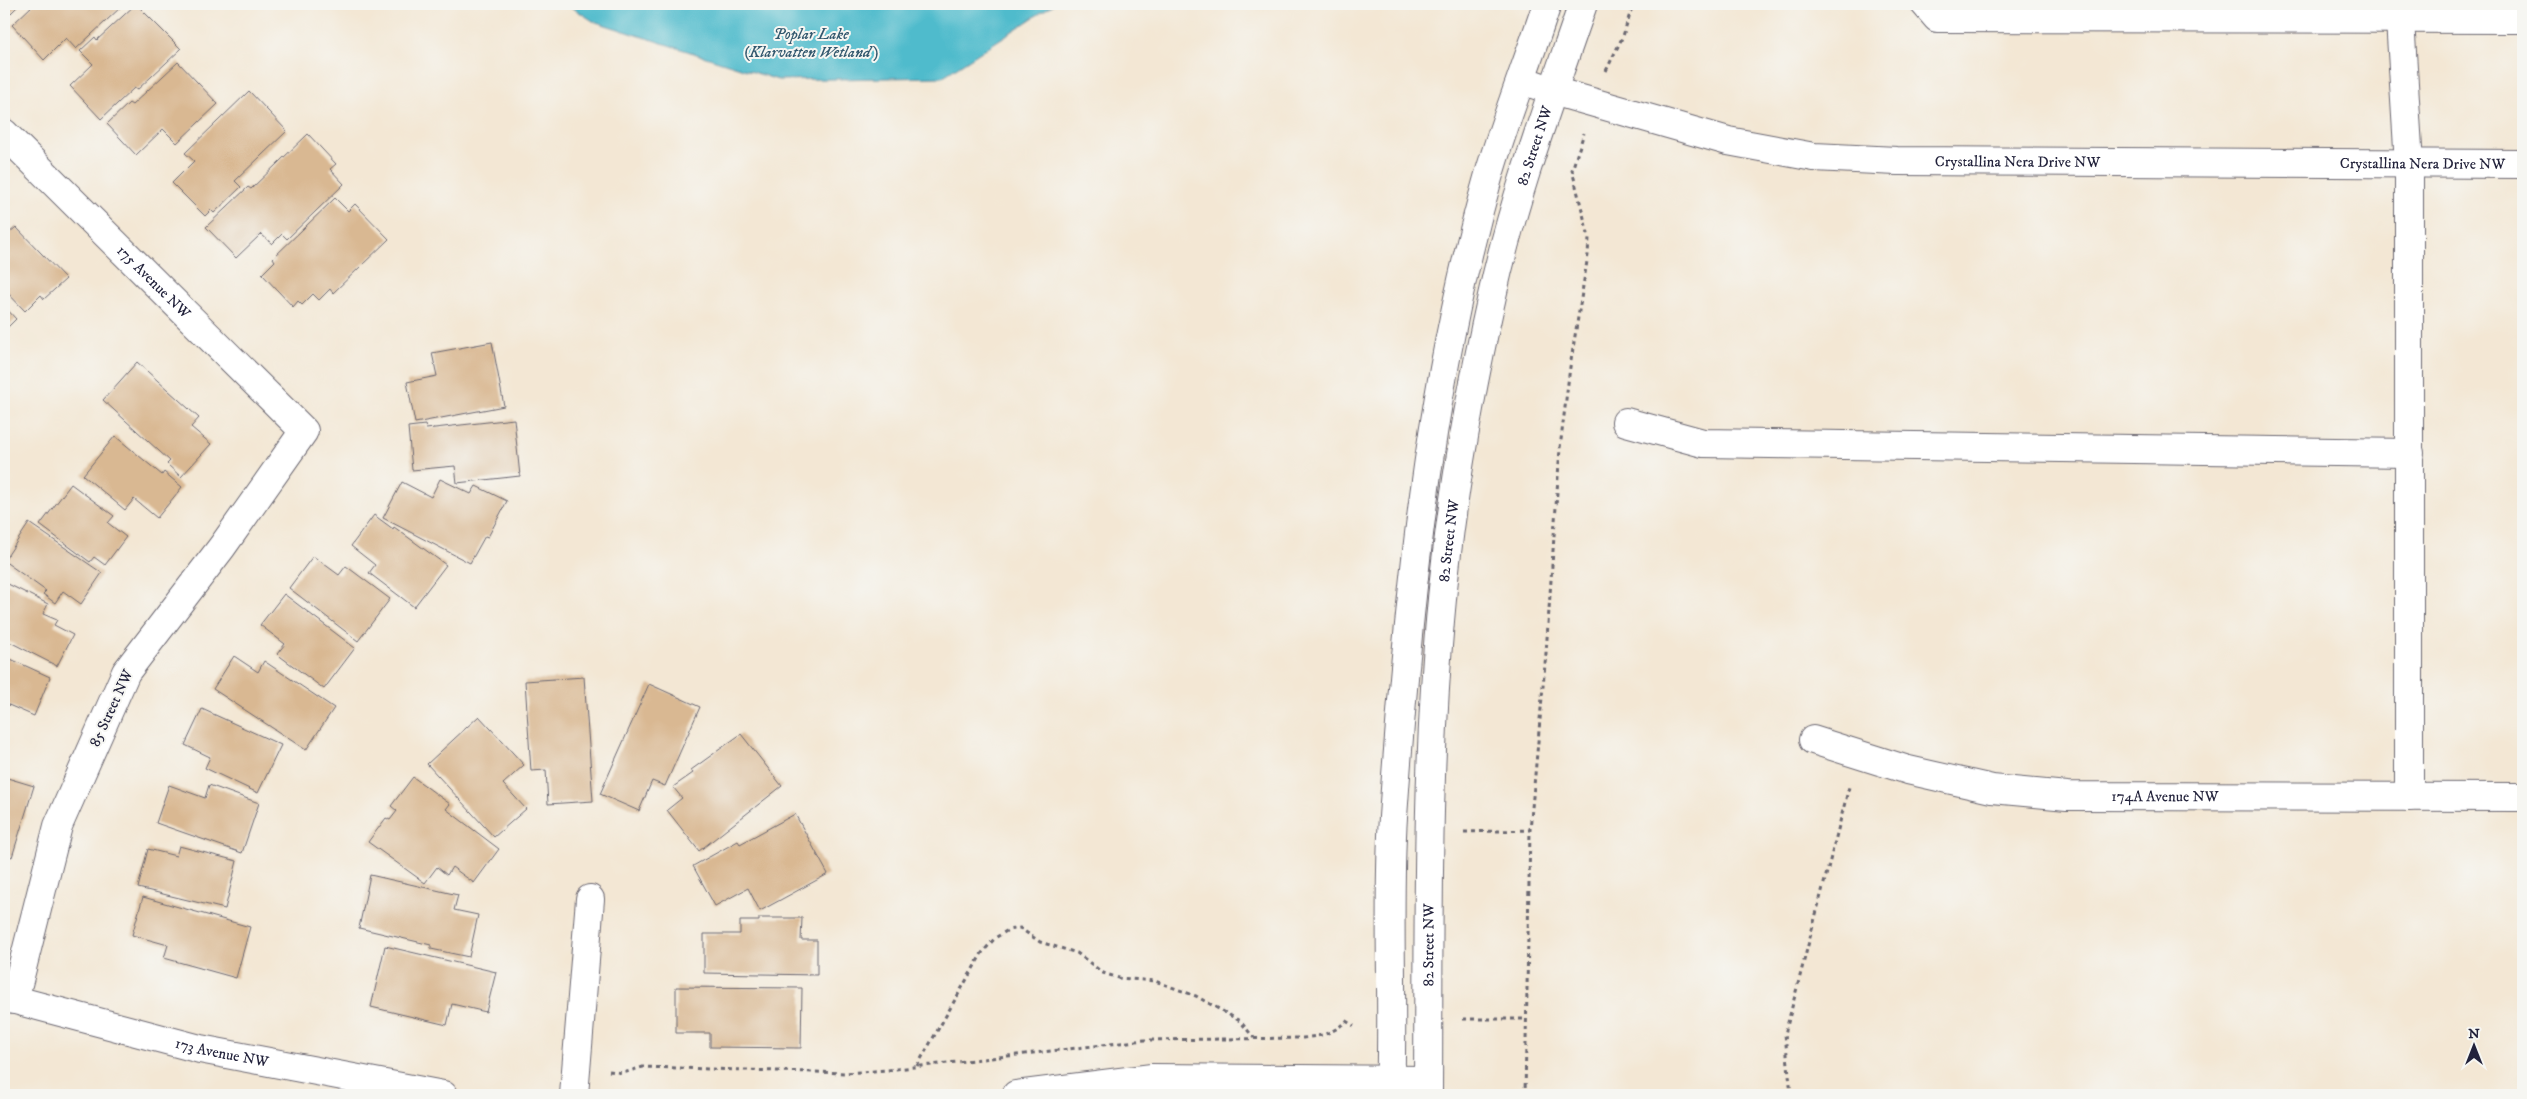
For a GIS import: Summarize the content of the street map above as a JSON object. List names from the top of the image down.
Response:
{
  "streets": {
    "street": [
      "82 Street NW",
      "Crystallina Nera Drive NW",
      "175 Avenue NW",
      "85 Street NW",
      "174A Avenue NW",
      "173 Avenue NW"
    ]
  },
  "crossings": [
    ["82 Street NW", "Crystallina Nera Drive NW"],
    ["175 Avenue NW", "85 Street NW"],
    ["85 Street NW", "173 Avenue NW"]
  ],
  "water": ["Poplar Lake (Klarvatten Wetland)"],
  "north": "top"
}
